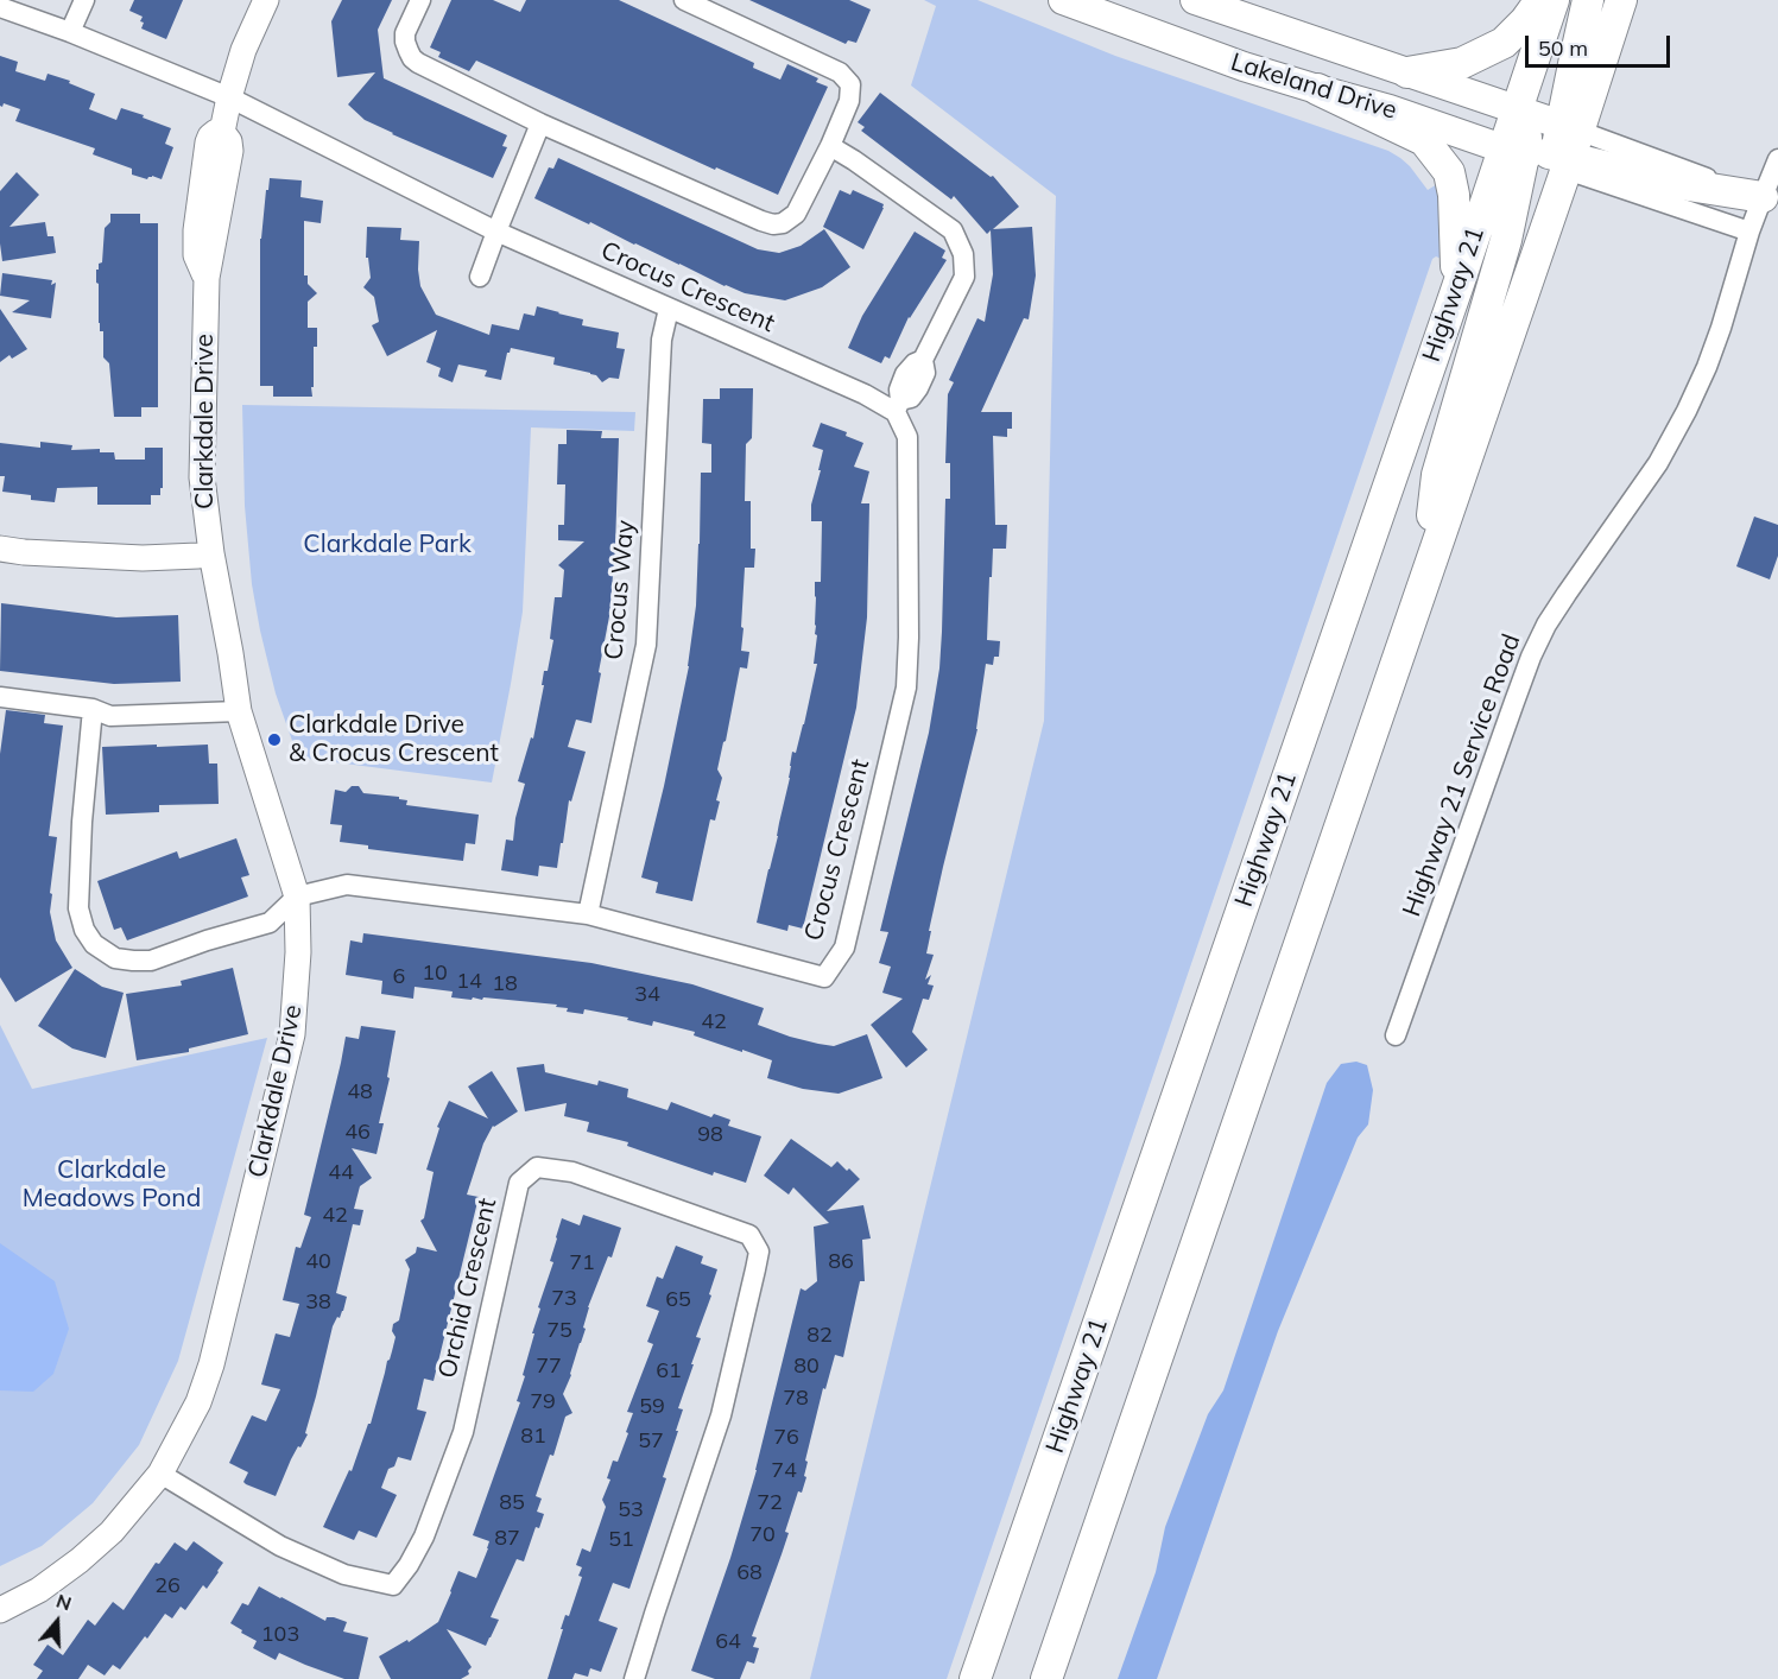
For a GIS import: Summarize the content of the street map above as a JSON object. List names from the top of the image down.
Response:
{
  "streets": {
    "main road": ["Lakeland Drive", "Highway 21"],
    "street": [
      "Crocus Crescent",
      "Clarkdale Drive",
      "Crocus Way",
      "Highway 21 Service Road",
      "Orchid Crescent"
    ]
  },
  "crossings": [
    ["Lakeland Drive", "Highway 21"],
    ["Crocus Crescent", "Clarkdale Drive"],
    ["Crocus Crescent", "Crocus Way"],
    ["Clarkdale Drive", "Orchid Crescent"]
  ],
  "parks": ["Clarkdale Park", "Clarkdale Meadows Pond"],
  "places": ["Clarkdale Drive & Crocus Crescent"],
  "house_numbers": [
    "10",
    "6",
    "14",
    "18",
    "34",
    "42",
    "48",
    "46",
    "98",
    "44",
    "42",
    "40",
    "86",
    "71",
    "73",
    "65",
    "38",
    "75",
    "82",
    "77",
    "80",
    "61",
    "78",
    "79",
    "59",
    "81",
    "76",
    "57",
    "74",
    "85",
    "72",
    "53",
    "70",
    "87",
    "51",
    "68",
    "26",
    "103",
    "64"
  ],
  "scale_bar": "50 m",
  "north": "top"
}
